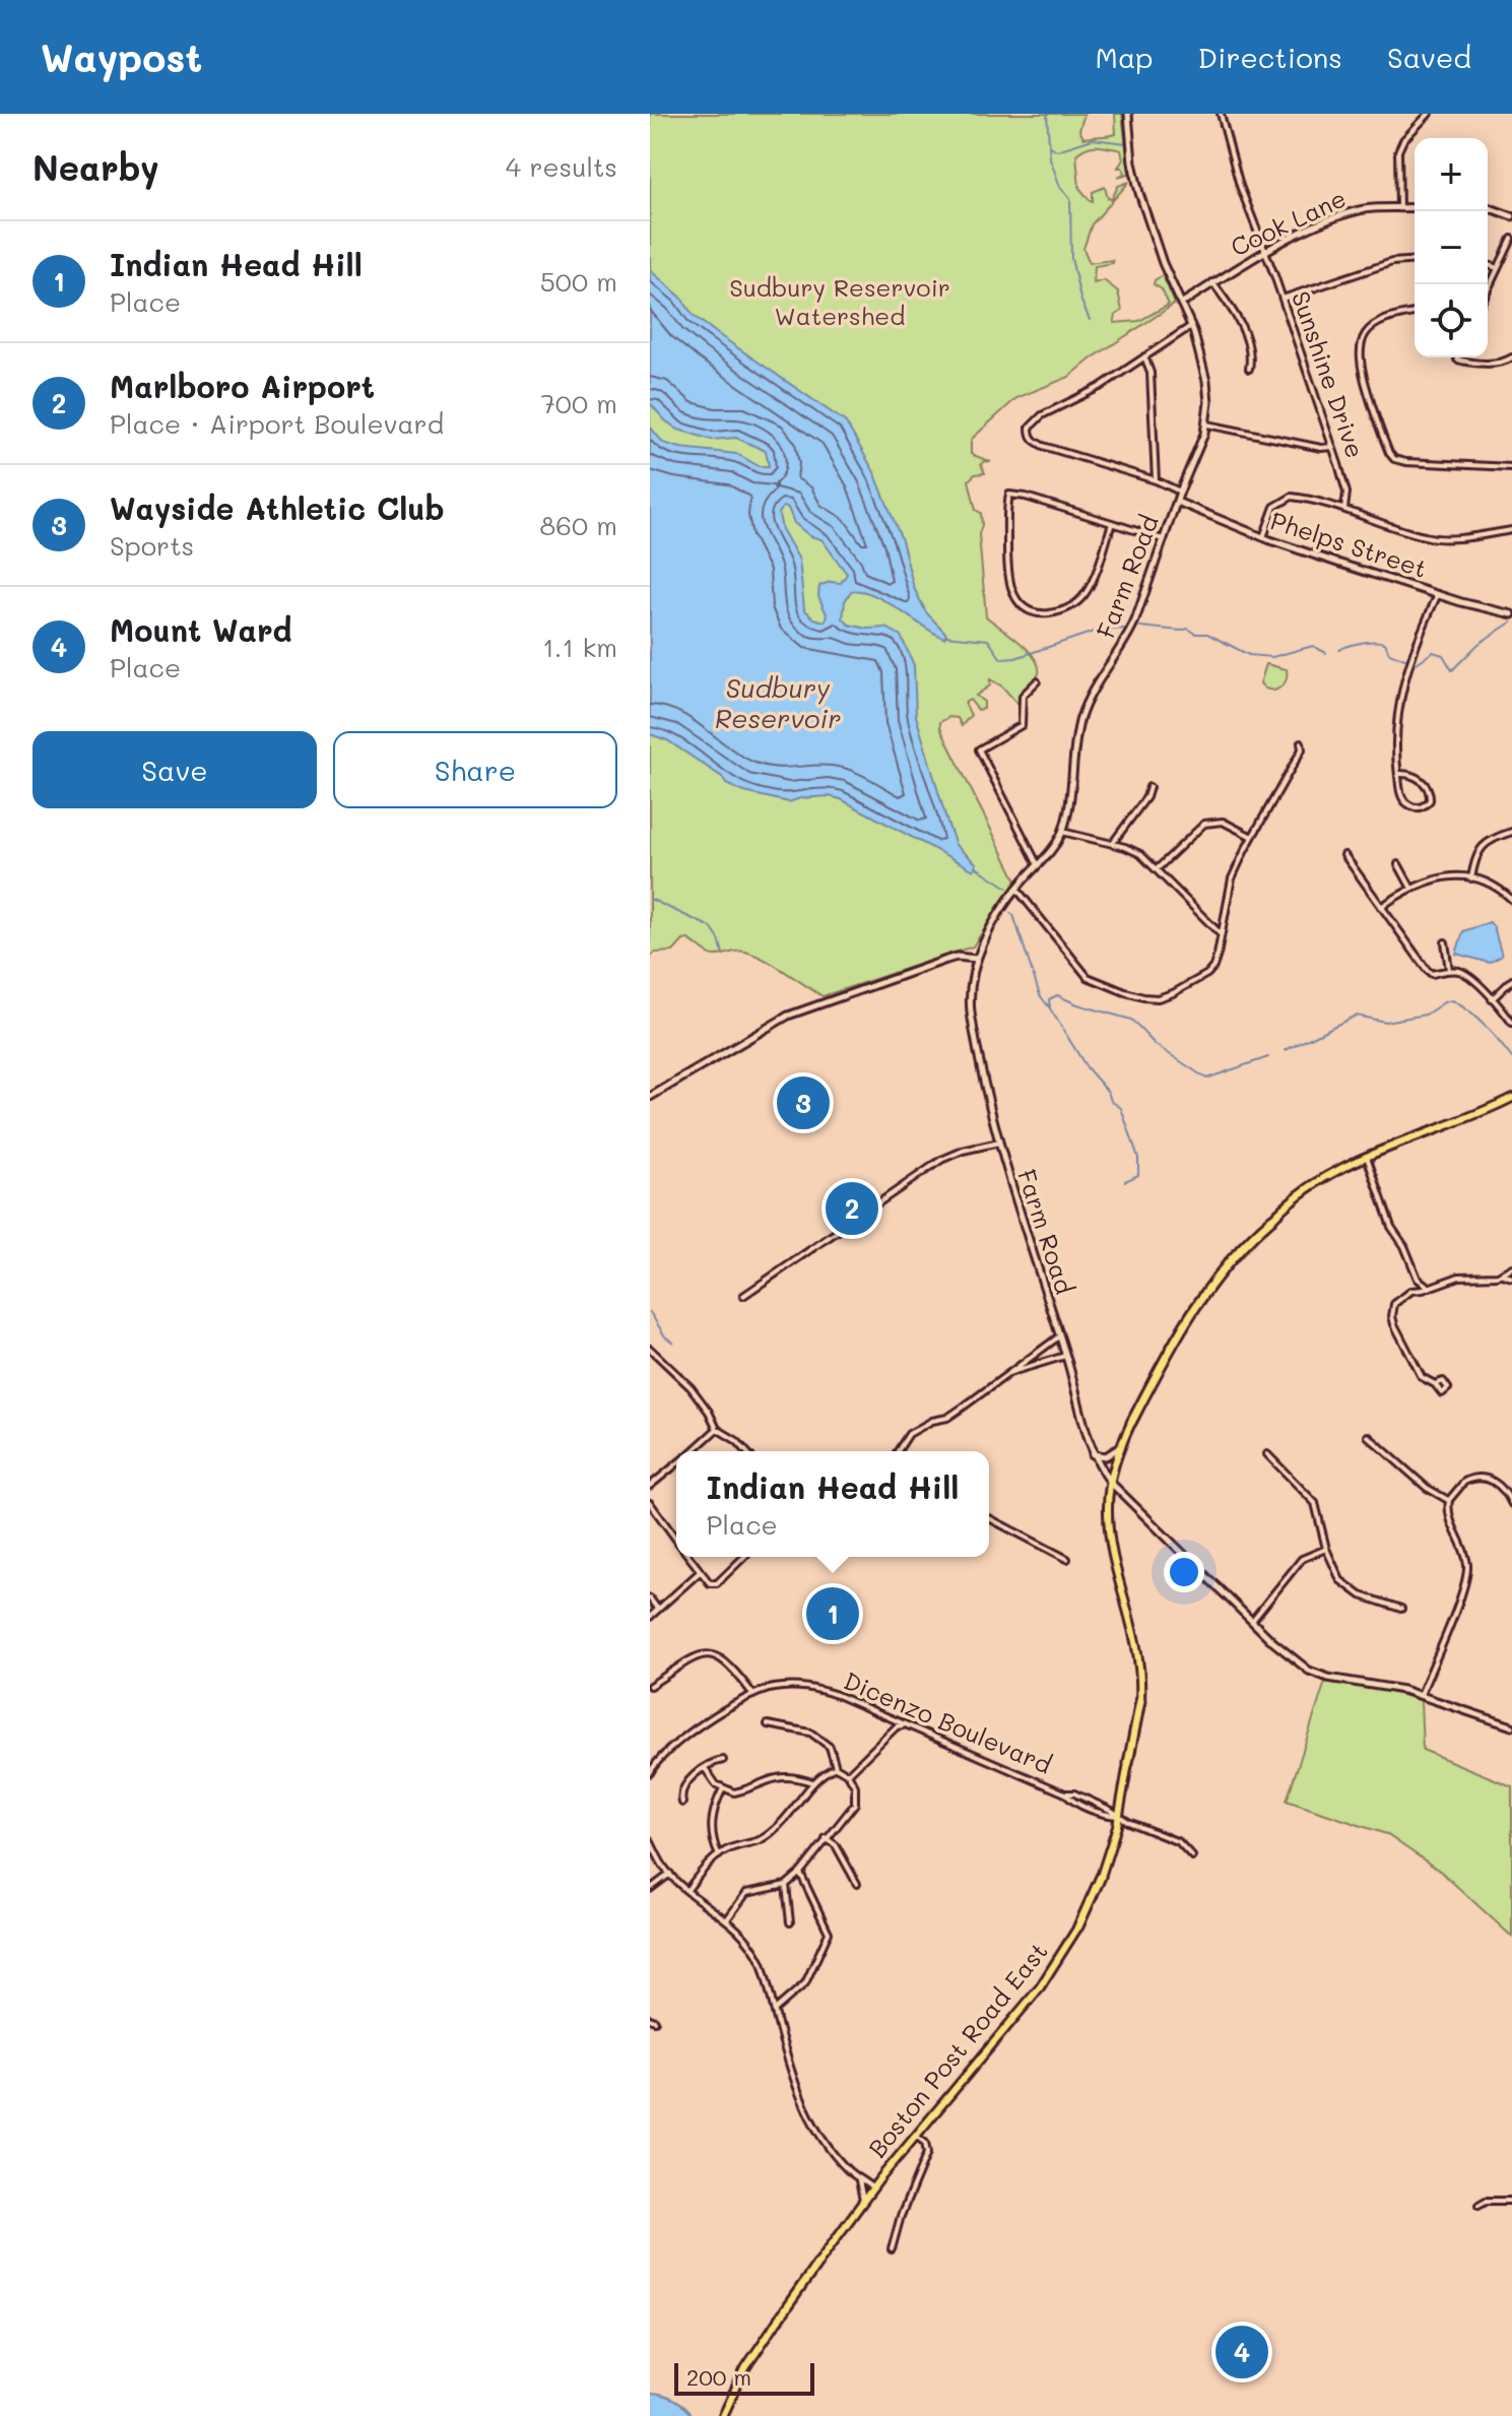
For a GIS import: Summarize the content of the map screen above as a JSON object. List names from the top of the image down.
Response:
{
  "streets": {
    "highway": ["Boston Post Road East"],
    "street": [
      "Cook Lane",
      "Sunshine Drive",
      "Phelps Street",
      "Farm Road",
      "Dicenzo Boulevard"
    ]
  },
  "crossings": [
    ["Cook Lane", "Sunshine Drive"],
    ["Cook Lane", "Farm Road"],
    ["Phelps Street", "Farm Road"],
    ["Farm Road", "Boston Post Road East"],
    ["Dicenzo Boulevard", "Boston Post Road East"]
  ],
  "water": ["Sudbury Reservoir"],
  "parks": ["Sudbury Reservoir Watershed"],
  "scale_bar": "200 m",
  "page": {
    "header": "Waypost",
    "nav": ["Map", "Directions", "Saved"],
    "heading": ["Nearby", "4 results"],
    "map_buttons": ["+", "−"],
    "list": [
      {
        "mark": "1",
        "name": "Indian Head Hill",
        "note": "Place",
        "value": "500 m"
      },
      {
        "mark": "2",
        "name": "Marlboro Airport",
        "note": "Place · Airport Boulevard",
        "value": "700 m"
      },
      {
        "mark": "3",
        "name": "Wayside Athletic Club",
        "note": "Sports",
        "value": "860 m"
      },
      {
        "mark": "4",
        "name": "Mount Ward",
        "note": "Place",
        "value": "1.1 km"
      }
    ],
    "buttons": ["Save", "Share"],
    "pins": [
      "3",
      "2",
      "1",
      "4"
    ],
    "popup": ["Indian Head Hill", "Place"],
    "scale": "200 m"
  }
}
